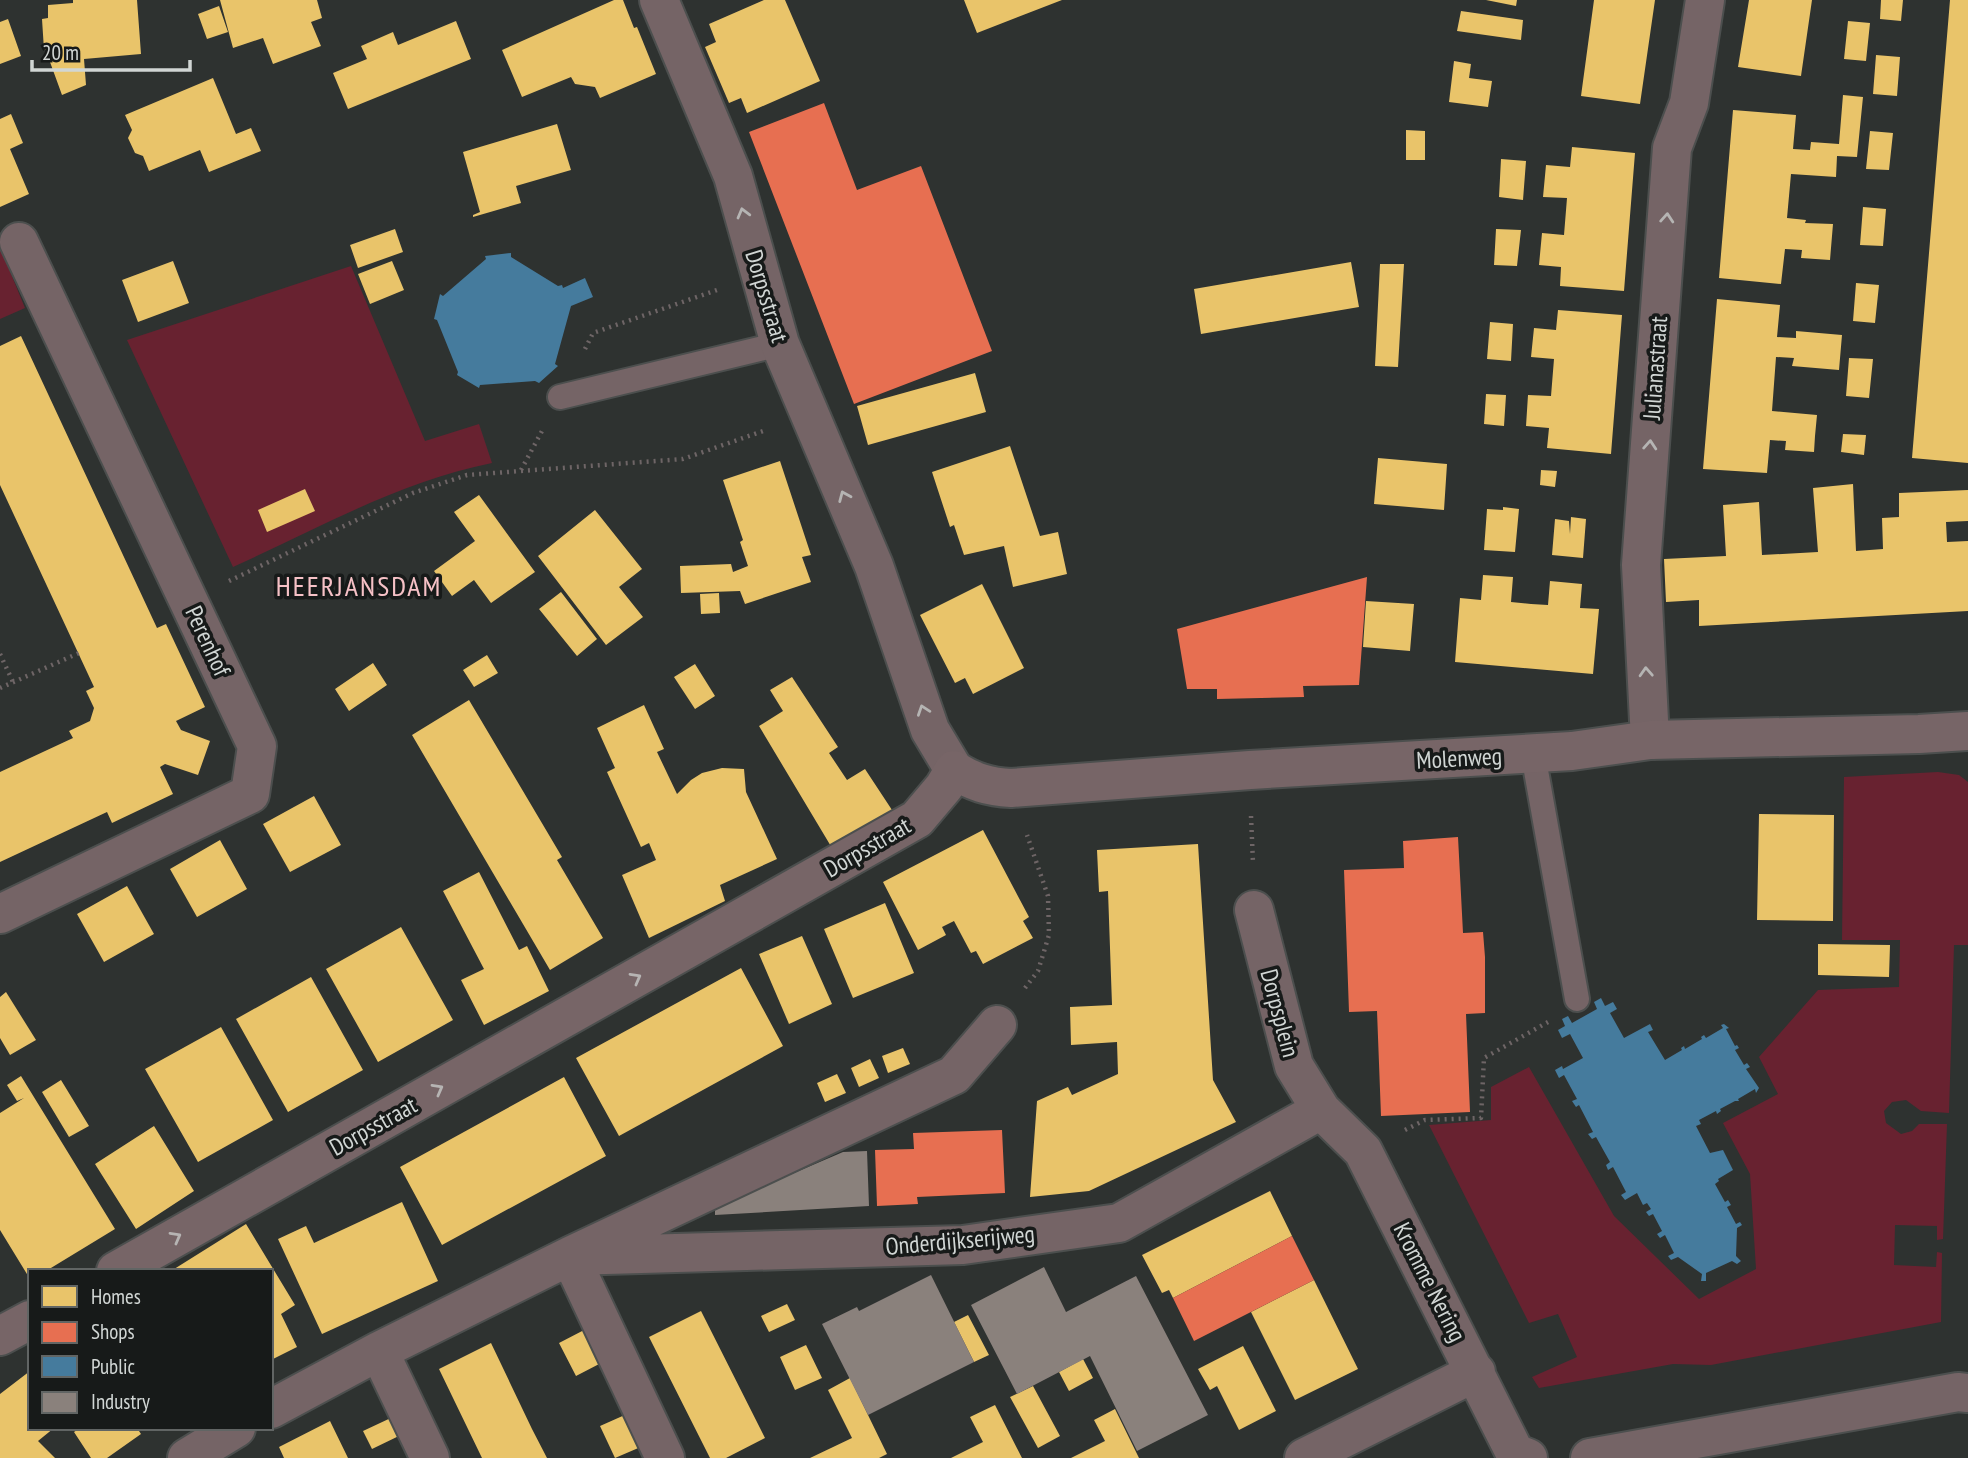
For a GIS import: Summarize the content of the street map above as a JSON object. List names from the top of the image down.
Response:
{
  "streets": {
    "main road": ["Dorpsstraat", "Molenweg"],
    "street": [
      "Julianastraat",
      "Perenhof",
      "Dorpsplein",
      "Onderdijkserijweg",
      "Kromme Nering"
    ]
  },
  "crossings": [
    ["Dorpsstraat", "Molenweg"],
    ["Julianastraat", "Molenweg"],
    ["Dorpsplein", "Onderdijkserijweg"],
    ["Dorpsplein", "Kromme Nering"],
    ["Onderdijkserijweg", "Kromme Nering"]
  ],
  "one_way": ["Julianastraat"],
  "districts": ["HEERJANSDAM"],
  "legend": [
    "Homes",
    "Shops",
    "Public",
    "Industry"
  ],
  "scale_bar": "20 m"
}
